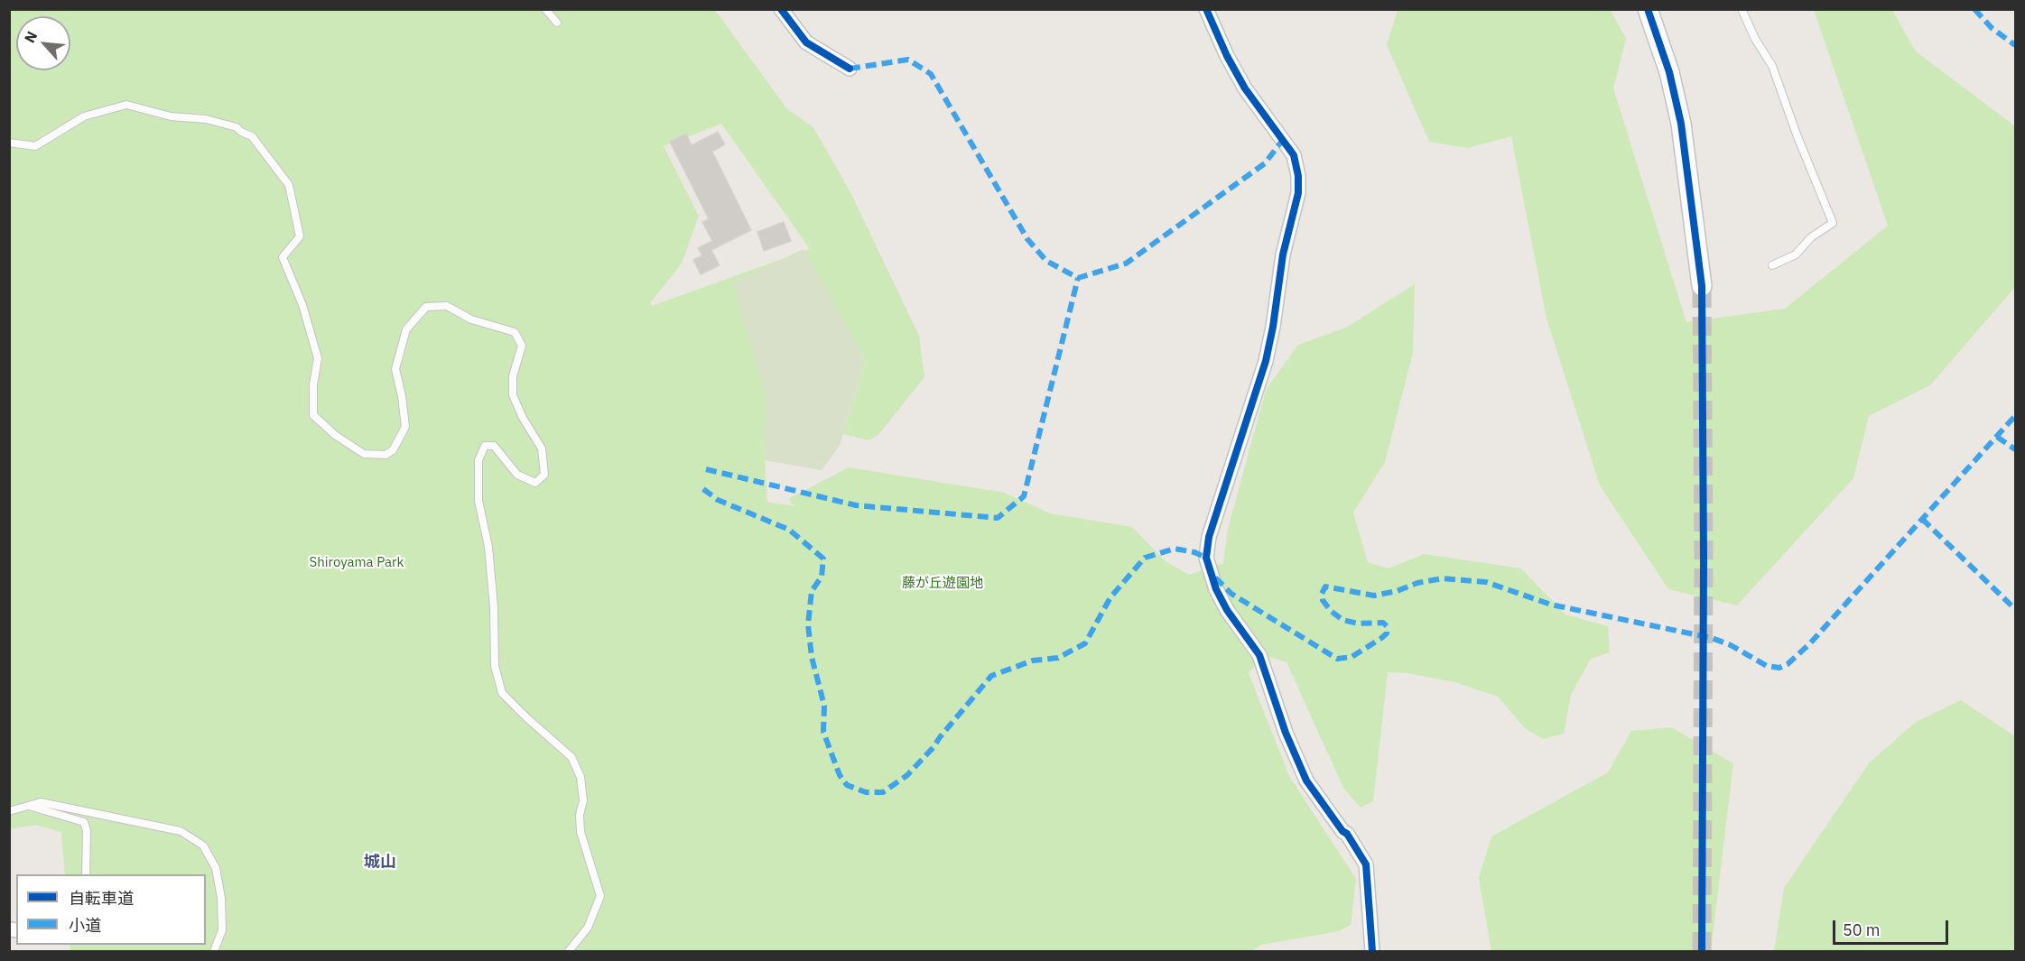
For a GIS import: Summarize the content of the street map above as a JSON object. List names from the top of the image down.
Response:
{
  "districts": ["城山"],
  "parks": ["Shiroyama Park", "藤が丘遊園地"],
  "legend": ["自転車道", "小道"],
  "scale_bar": "50 m",
  "north": "top left"
}
